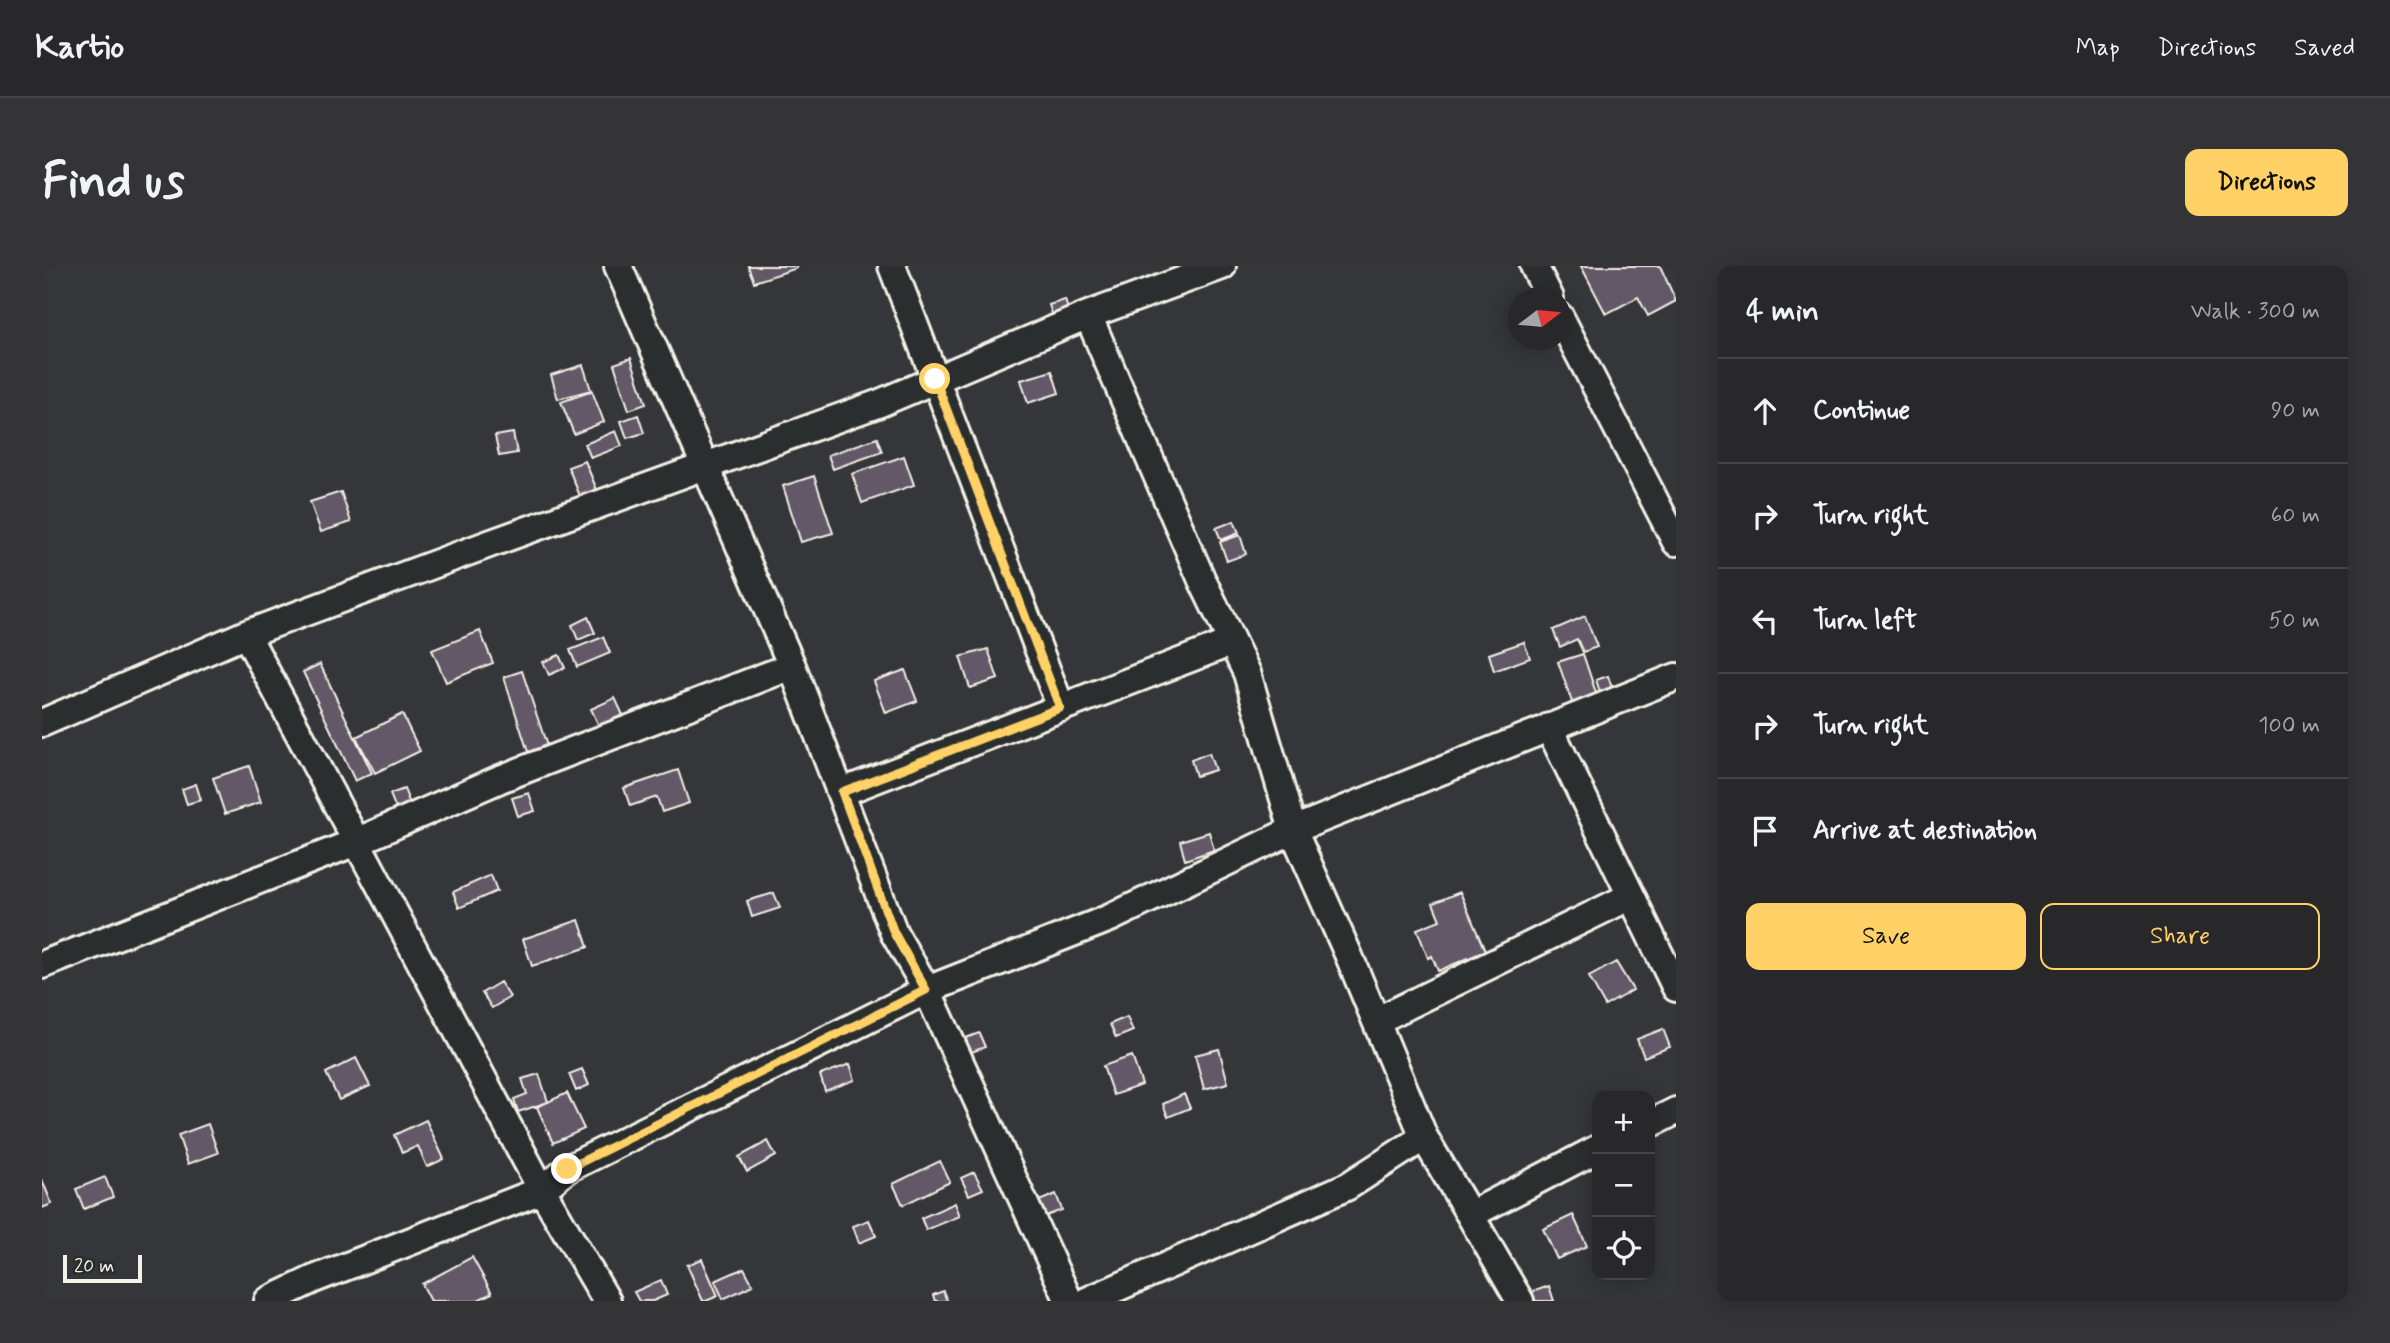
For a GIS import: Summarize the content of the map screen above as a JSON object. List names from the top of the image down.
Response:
{
  "scale_bar": "20 m",
  "north": "right",
  "page": {
    "header": "Kartio",
    "nav": ["Map", "Directions", "Saved"],
    "buttons": [
      "Directions",
      ["Save", "Share"]
    ],
    "title": "Find us",
    "heading": ["4 min", "Walk · 300 m"],
    "list": [
      ["Continue", "90 m"],
      ["Turn right", "60 m"],
      ["Turn left", "50 m"],
      ["Turn right", "100 m"],
      "Arrive at destination"
    ],
    "map_buttons": ["+", "−"],
    "scale": "20 m"
  }
}
